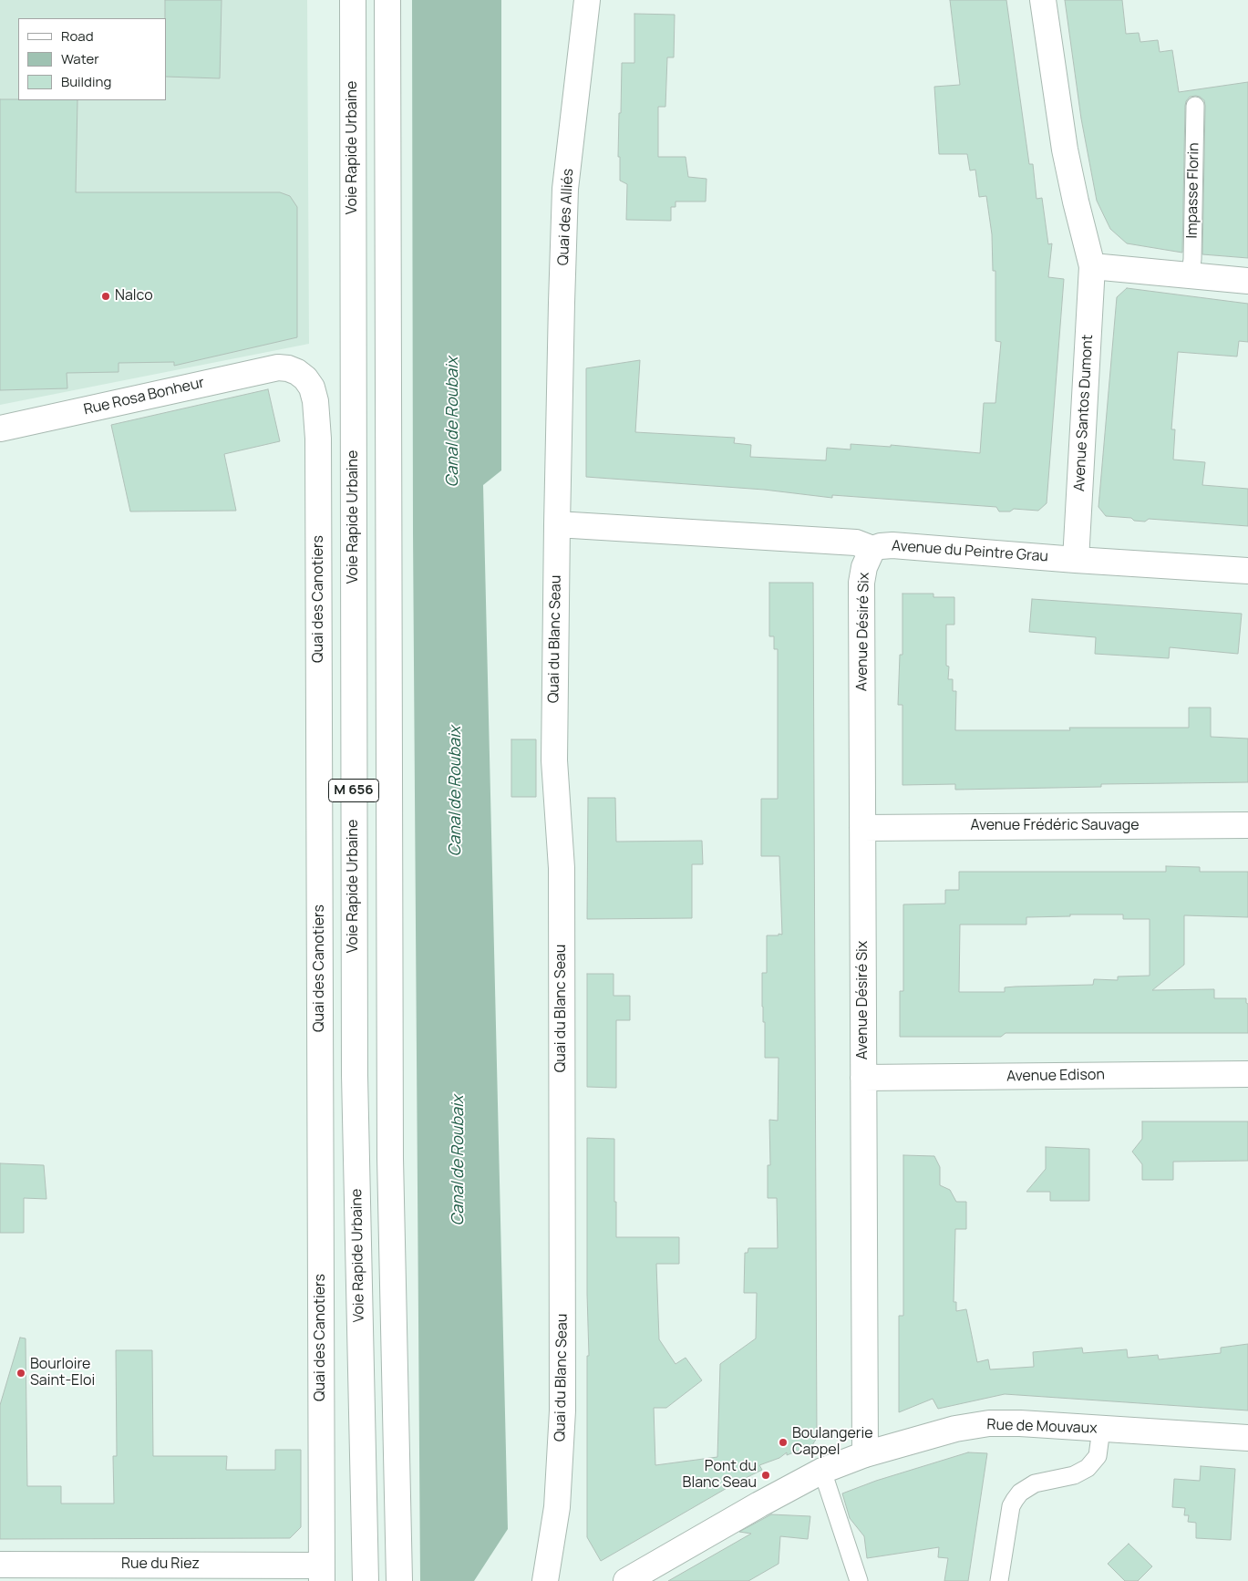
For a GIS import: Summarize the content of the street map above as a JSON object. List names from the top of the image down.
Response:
{
  "streets": {
    "main road": [
      "Voie Rapide Urbaine",
      "Quai des Alliés",
      "Rue Rosa Bonheur",
      "Avenue Santos Dumont",
      "Avenue du Peintre Grau",
      "Quai des Canotiers",
      "Avenue Désiré Six",
      "Quai du Blanc Seau",
      "M 656",
      "Avenue Frédéric Sauvage",
      "Avenue Edison",
      "Rue de Mouvaux",
      "Rue du Riez"
    ],
    "lane": ["Impasse Florin"]
  },
  "crossings": [
    ["Quai des Alliés", "Quai du Blanc Seau"],
    ["Rue Rosa Bonheur", "Quai des Canotiers"],
    ["Avenue Santos Dumont", "Avenue du Peintre Grau"],
    ["Avenue du Peintre Grau", "Avenue Désiré Six"],
    ["Avenue du Peintre Grau", "Quai du Blanc Seau"],
    ["Quai des Canotiers", "Rue du Riez"],
    ["Avenue Désiré Six", "Avenue Frédéric Sauvage"],
    ["Avenue Désiré Six", "Avenue Edison"],
    ["Avenue Désiré Six", "Rue de Mouvaux"]
  ],
  "water": ["Canal de Roubaix"],
  "places": [
    "Nalco",
    "Bourloire Saint-Eloi",
    "Boulangerie Cappel",
    "Pont du Blanc Seau"
  ],
  "legend": ["Road", "Water", "Building"]
}
